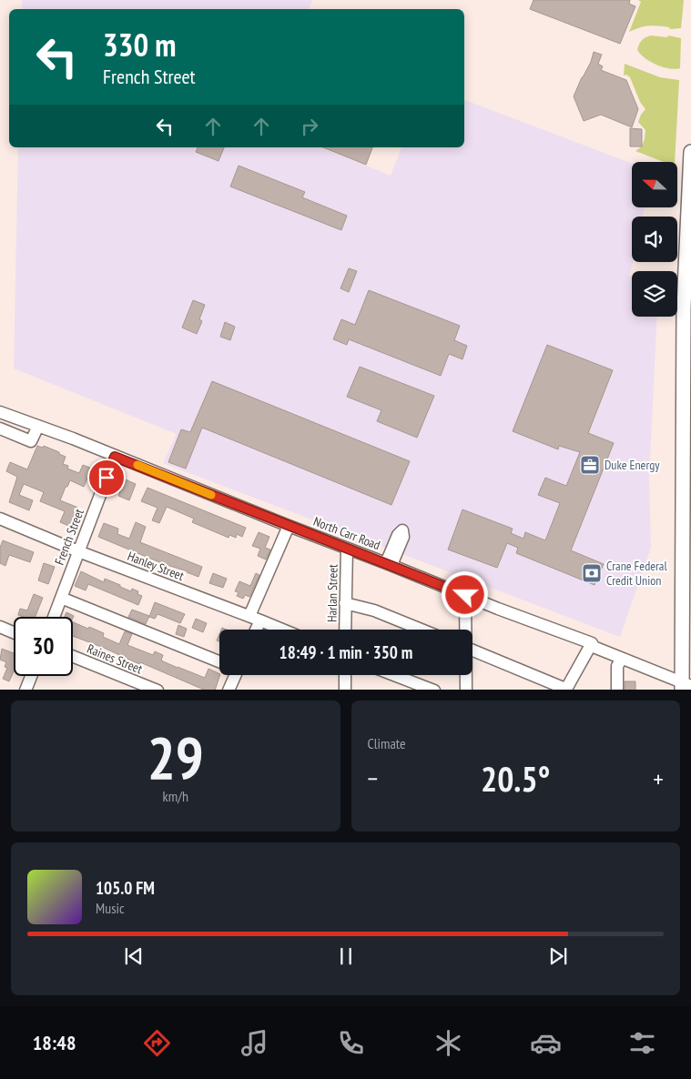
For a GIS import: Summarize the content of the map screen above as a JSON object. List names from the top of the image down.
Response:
{
  "streets": {
    "street": [
      "North Carr Road",
      "French Street",
      "Hanley Street",
      "Harlan Street",
      "Raines Street"
    ]
  },
  "crossings": [
    ["North Carr Road", "French Street"],
    ["North Carr Road", "Harlan Street"],
    ["French Street", "Hanley Street"]
  ],
  "places": {
    "office": ["Duke Energy"],
    "bank": ["Crane Federal Credit Union"]
  },
  "north": "left",
  "page": {
    "turn": ["330 m", "French Street"],
    "limit": "30",
    "trip": "18:49 · 1 min · 350 m",
    "tile": [
      ["29", "km/h"],
      "Climate"
    ],
    "heat": ["−", "20.5°", "+"],
    "song": ["105.0 FM", "Music"],
    "tabs": "18:48"
  }
}
